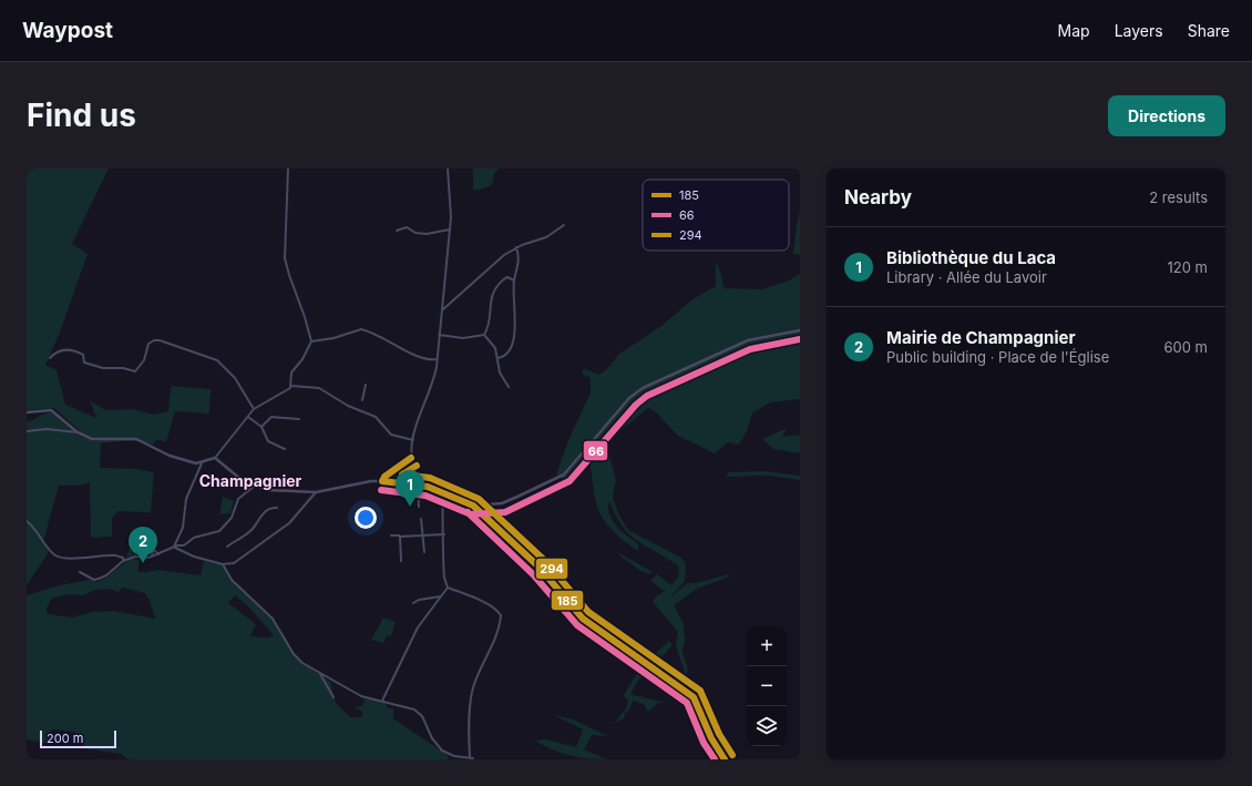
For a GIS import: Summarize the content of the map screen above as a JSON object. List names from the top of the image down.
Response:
{
  "districts": ["Champagnier"],
  "lines": ["transit line 66", "transit line 185", "transit line 294"],
  "legend": ["185", "66", "294"],
  "scale_bar": "200 m",
  "page": {
    "header": "Waypost",
    "nav": ["Map", "Layers", "Share"],
    "buttons": "Directions",
    "title": "Find us",
    "heading": ["Nearby", "2 results"],
    "list": [
      {
        "mark": "1",
        "name": "Bibliothèque du Laca",
        "note": "Library · Allée du Lavoir",
        "value": "120 m"
      },
      {
        "mark": "2",
        "name": "Mairie de Champagnier",
        "note": "Public building · Place de l'Église",
        "value": "600 m"
      }
    ],
    "pins": ["1", "2"],
    "map_buttons": ["+", "−"],
    "scale": "200 m"
  }
}
